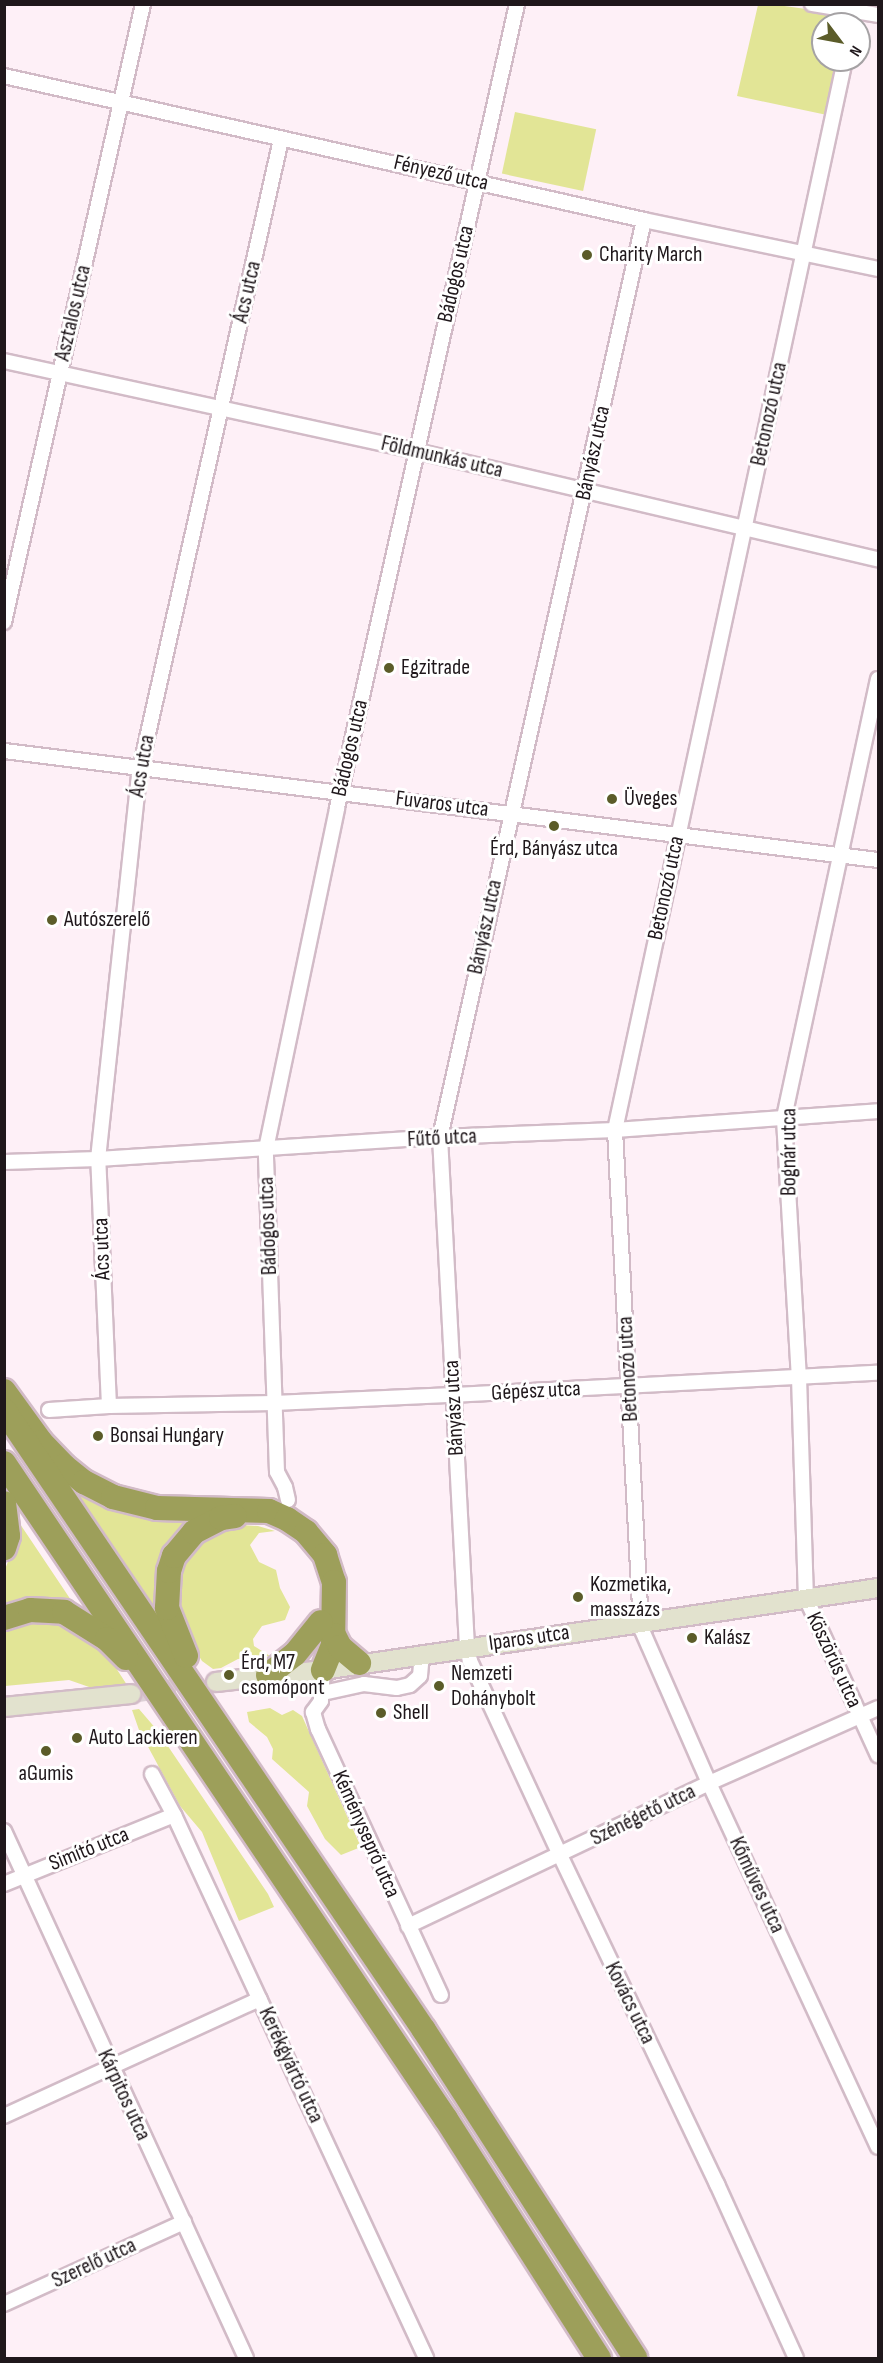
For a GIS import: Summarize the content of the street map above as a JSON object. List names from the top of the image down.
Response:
{
  "streets": {
    "street": [
      "Fényező utca",
      "Bádogos utca",
      "Ács utca",
      "Asztalos utca",
      "Betonozó utca",
      "Bányász utca",
      "Földmunkás utca",
      "Fuvaros utca",
      "Fűtő utca",
      "Bognár utca",
      "Gépész utca",
      "Iparos utca",
      "Köszörűs utca",
      "Szénégető utca",
      "Kéményseprő utca",
      "Simító utca",
      "Kőműves utca",
      "Kovács utca",
      "Kerékgyártó utca",
      "Kárpitos utca",
      "Szerelő utca"
    ]
  },
  "crossings": [
    ["Fényező utca", "Bádogos utca"],
    ["Fényező utca", "Ács utca"],
    ["Fényező utca", "Asztalos utca"],
    ["Fényező utca", "Betonozó utca"],
    ["Fényező utca", "Bányász utca"],
    ["Bádogos utca", "Földmunkás utca"],
    ["Bádogos utca", "Fuvaros utca"],
    ["Bádogos utca", "Fűtő utca"],
    ["Bádogos utca", "Gépész utca"],
    ["Ács utca", "Földmunkás utca"],
    ["Ács utca", "Fuvaros utca"],
    ["Ács utca", "Fűtő utca"],
    ["Ács utca", "Gépész utca"],
    ["Asztalos utca", "Földmunkás utca"],
    ["Betonozó utca", "Földmunkás utca"],
    ["Betonozó utca", "Fuvaros utca"],
    ["Betonozó utca", "Fűtő utca"],
    ["Betonozó utca", "Gépész utca"],
    ["Betonozó utca", "Iparos utca"],
    ["Betonozó utca", "Kőműves utca"],
    ["Bányász utca", "Földmunkás utca"],
    ["Bányász utca", "Fuvaros utca"],
    ["Bányász utca", "Fűtő utca"],
    ["Bányász utca", "Gépész utca"],
    ["Bányász utca", "Iparos utca"],
    ["Bányász utca", "Kovács utca"],
    ["Fuvaros utca", "Bognár utca"],
    ["Fűtő utca", "Bognár utca"],
    ["Bognár utca", "Gépész utca"],
    ["Bognár utca", "Iparos utca"],
    ["Bognár utca", "Köszörűs utca"],
    ["Iparos utca", "Köszörűs utca"],
    ["Iparos utca", "Kéményseprő utca"],
    ["Iparos utca", "Kőműves utca"],
    ["Iparos utca", "Kovács utca"],
    ["Köszörűs utca", "Szénégető utca"],
    ["Szénégető utca", "Kéményseprő utca"],
    ["Szénégető utca", "Kőműves utca"],
    ["Szénégető utca", "Kovács utca"],
    ["Simító utca", "Kerékgyártó utca"],
    ["Simító utca", "Kárpitos utca"],
    ["Kárpitos utca", "Szerelő utca"]
  ],
  "places": [
    "Charity March",
    "Egzitrade",
    "Üveges",
    "Érd, Bányász utca",
    "Autószerelő",
    "Bonsai Hungary",
    "Kozmetika, masszázs",
    "Kalász",
    "Érd, M7 csomópont",
    "Nemzeti Dohánybolt",
    "Shell",
    "Auto Lackieren",
    "aGumis"
  ],
  "north": "bottom right"
}
